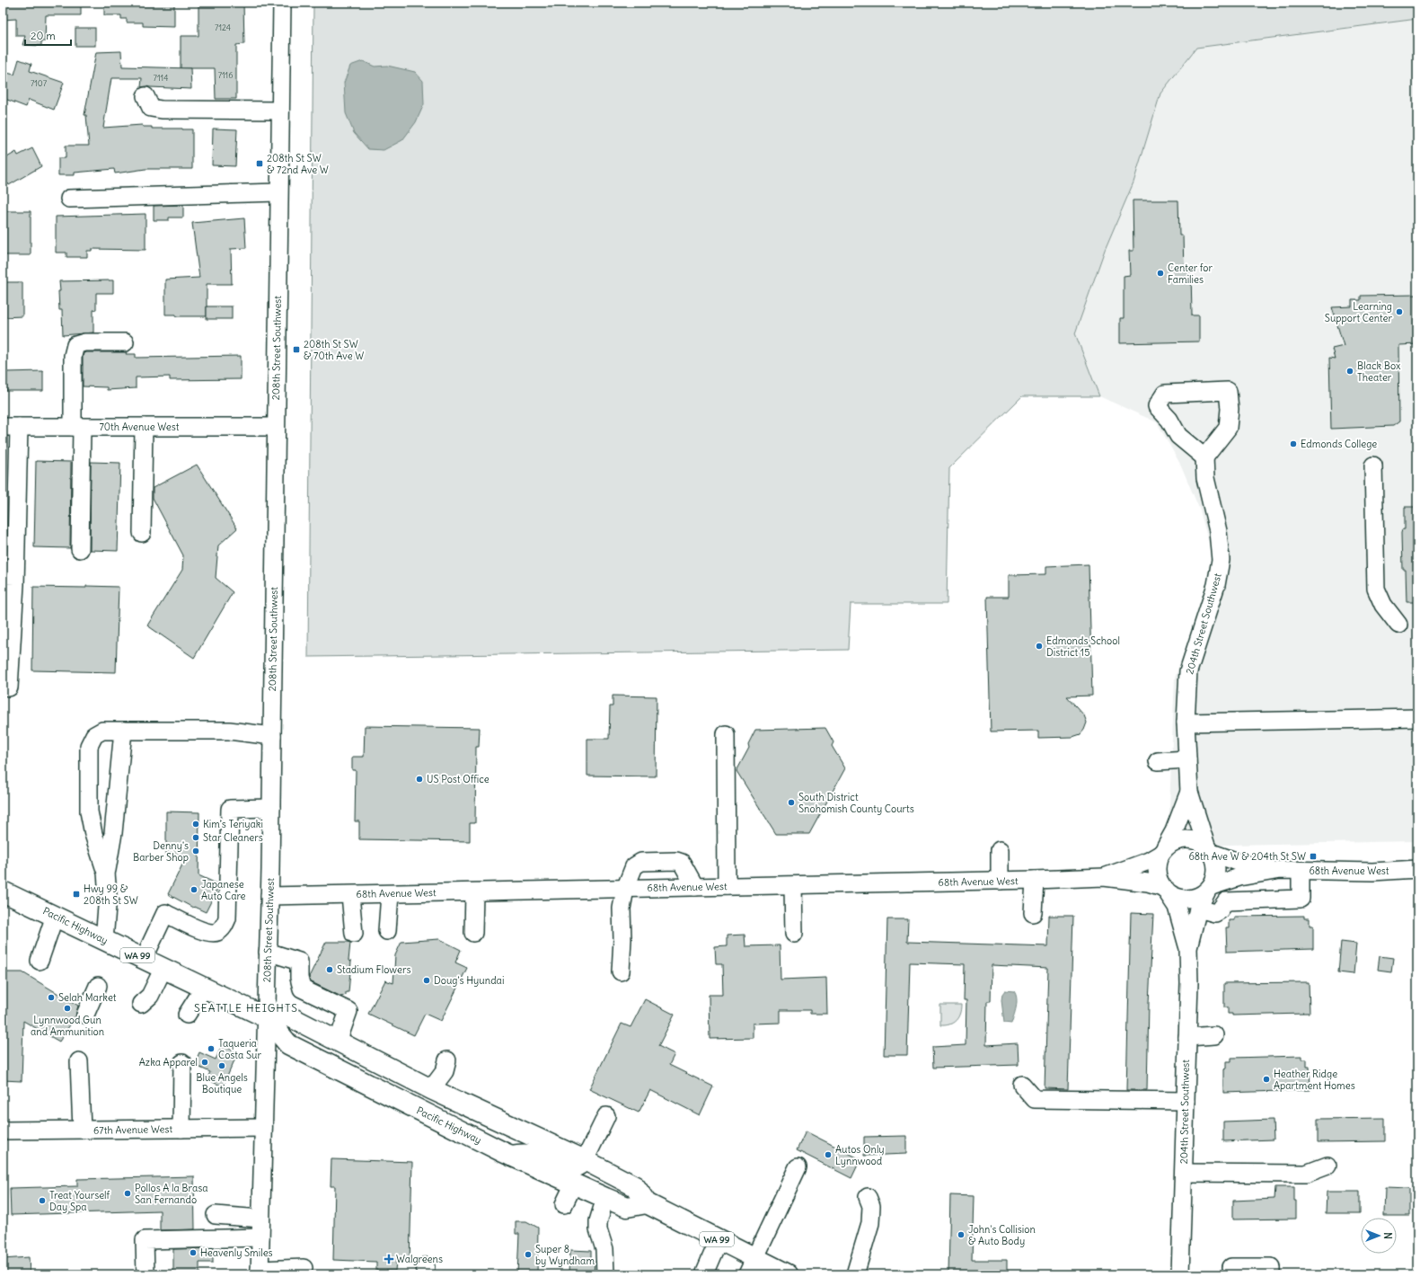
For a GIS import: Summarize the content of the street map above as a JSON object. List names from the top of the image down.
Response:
{
  "streets": {
    "main road": ["Pacific Highway", "WA 99"],
    "street": [
      "208th Street Southwest",
      "70th Avenue West",
      "204th Street Southwest",
      "68th Avenue West",
      "67th Avenue West"
    ]
  },
  "crossings": [
    ["208th Street Southwest", "70th Avenue West"],
    ["208th Street Southwest", "68th Avenue West"],
    ["208th Street Southwest", "Pacific Highway"],
    ["208th Street Southwest", "67th Avenue West"],
    ["204th Street Southwest", "68th Avenue West"]
  ],
  "districts": ["SEATTLE HEIGHTS"],
  "places": {
    "transit": [
      "208th St SW & 72nd Ave W",
      "208th St SW & 70th Ave W",
      "68th Ave W & 204th St SW",
      "Hwy 99 & 208th St SW"
    ],
    "other": [
      "Center for Families",
      "Learning Support Center",
      "Black Box Theater",
      "Edmonds College",
      "Edmonds School District 15",
      "US Post Office",
      "South District Snohomish County Courts",
      "Kim's Teriyaki",
      "Star Cleaners",
      "Denny's Barber Shop",
      "Japanese Auto Care",
      "Stadium Flowers",
      "Doug's Hyundai",
      "Selah Market",
      "Lynnwood Gun and Ammunition",
      "Taqueria Costa Sur",
      "Azka Apparel",
      "Blue Angels Boutique",
      "Heather Ridge Apartment Homes",
      "Autos Only Lynnwood",
      "Pollos A la Brasa San Fernando",
      "Treat Yourself Day Spa",
      "John's Collision & Auto Body",
      "Heavenly Smiles",
      "Super 8 by Wyndham"
    ],
    "health": ["Walgreens"]
  },
  "house_numbers": [
    "7124",
    "7116",
    "7114",
    "7107"
  ],
  "scale_bar": "20 m",
  "north": "right"
}
